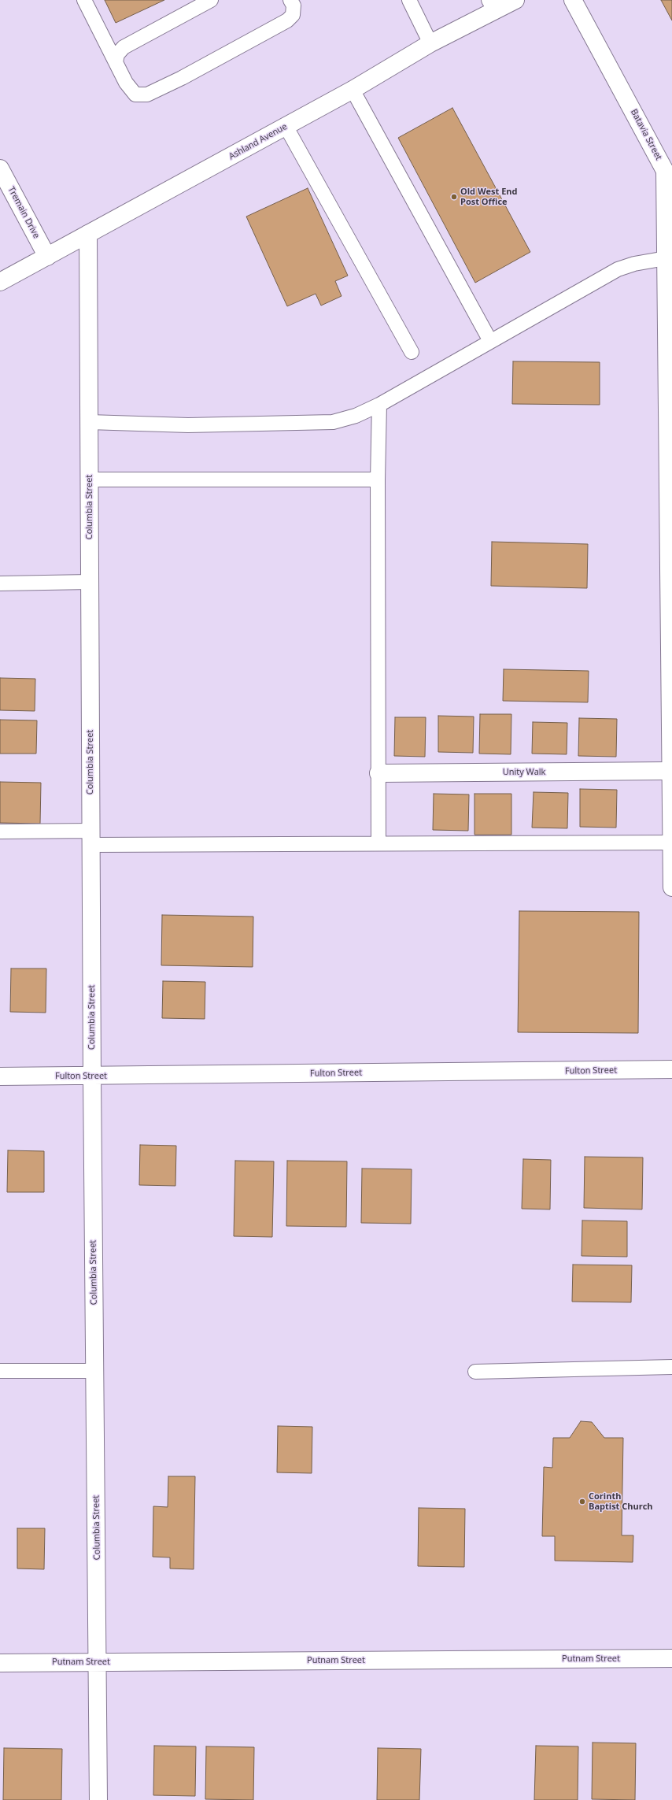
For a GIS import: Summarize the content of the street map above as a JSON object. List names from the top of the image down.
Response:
{
  "streets": {
    "street": [
      "Batavia Street",
      "Ashland Avenue",
      "Tremain Drive",
      "Columbia Street",
      "Unity Walk",
      "Fulton Street",
      "Putnam Street"
    ]
  },
  "crossings": [
    ["Batavia Street", "Unity Walk"],
    ["Ashland Avenue", "Tremain Drive"],
    ["Ashland Avenue", "Columbia Street"],
    ["Columbia Street", "Fulton Street"],
    ["Columbia Street", "Putnam Street"]
  ],
  "places": ["Old West End Post Office", "Corinth Baptist Church"]
}
